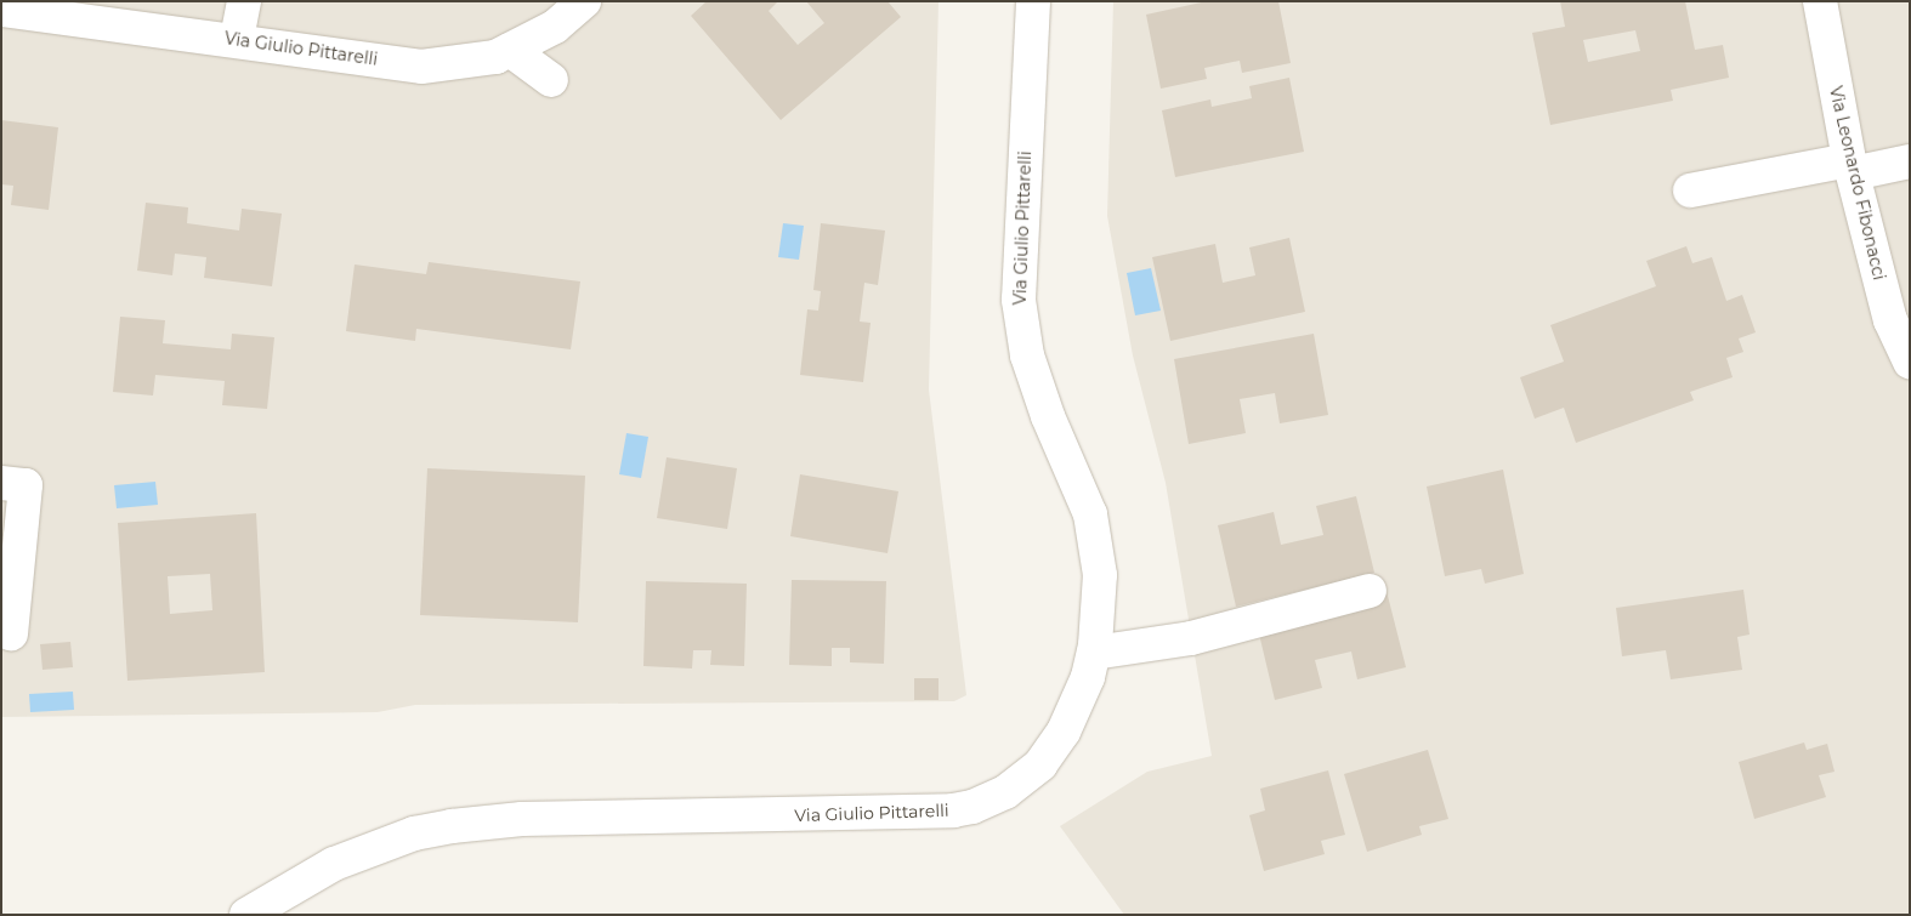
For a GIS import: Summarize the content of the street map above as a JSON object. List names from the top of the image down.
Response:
{
  "streets": {
    "street": ["Via Giulio Pittarelli", "Via Leonardo Fibonacci"]
  }
}
